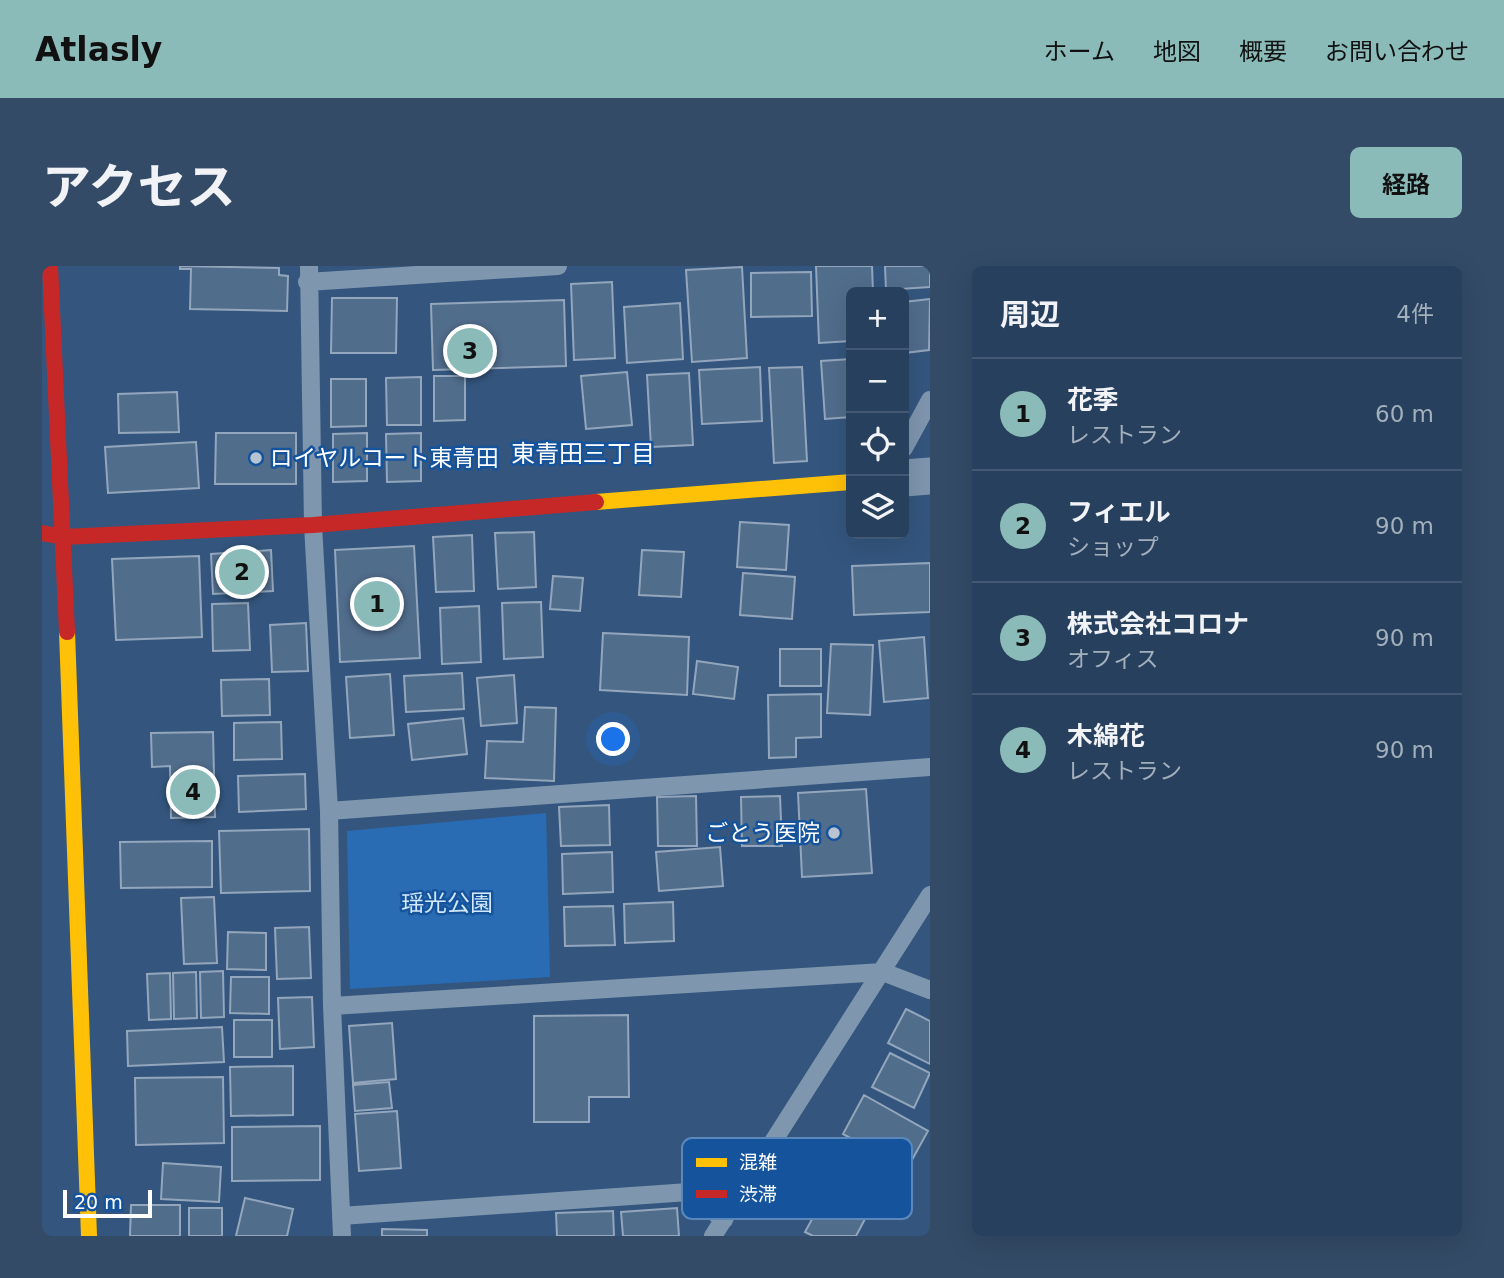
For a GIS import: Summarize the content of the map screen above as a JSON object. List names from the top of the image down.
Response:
{
  "districts": ["東青田三丁目"],
  "parks": ["瑶光公園"],
  "places": ["ロイヤルコート東青田", "ごとう医院"],
  "legend": ["混雑", "渋滞"],
  "scale_bar": "20 m",
  "page": {
    "header": "Atlasly",
    "nav": [
      "ホーム",
      "地図",
      "概要",
      "お問い合わせ"
    ],
    "title": "アクセス",
    "buttons": "経路",
    "heading": ["周辺", "4件"],
    "map_buttons": ["+", "−"],
    "pins": [
      "3",
      "2",
      "1",
      "4"
    ],
    "list": [
      {
        "mark": "1",
        "name": "花季",
        "note": "レストラン",
        "value": "60 m"
      },
      {
        "mark": "2",
        "name": "フィエル",
        "note": "ショップ",
        "value": "90 m"
      },
      {
        "mark": "3",
        "name": "株式会社コロナ",
        "note": "オフィス",
        "value": "90 m"
      },
      {
        "mark": "4",
        "name": "木綿花",
        "note": "レストラン",
        "value": "90 m"
      }
    ],
    "scale": "20 m"
  }
}
